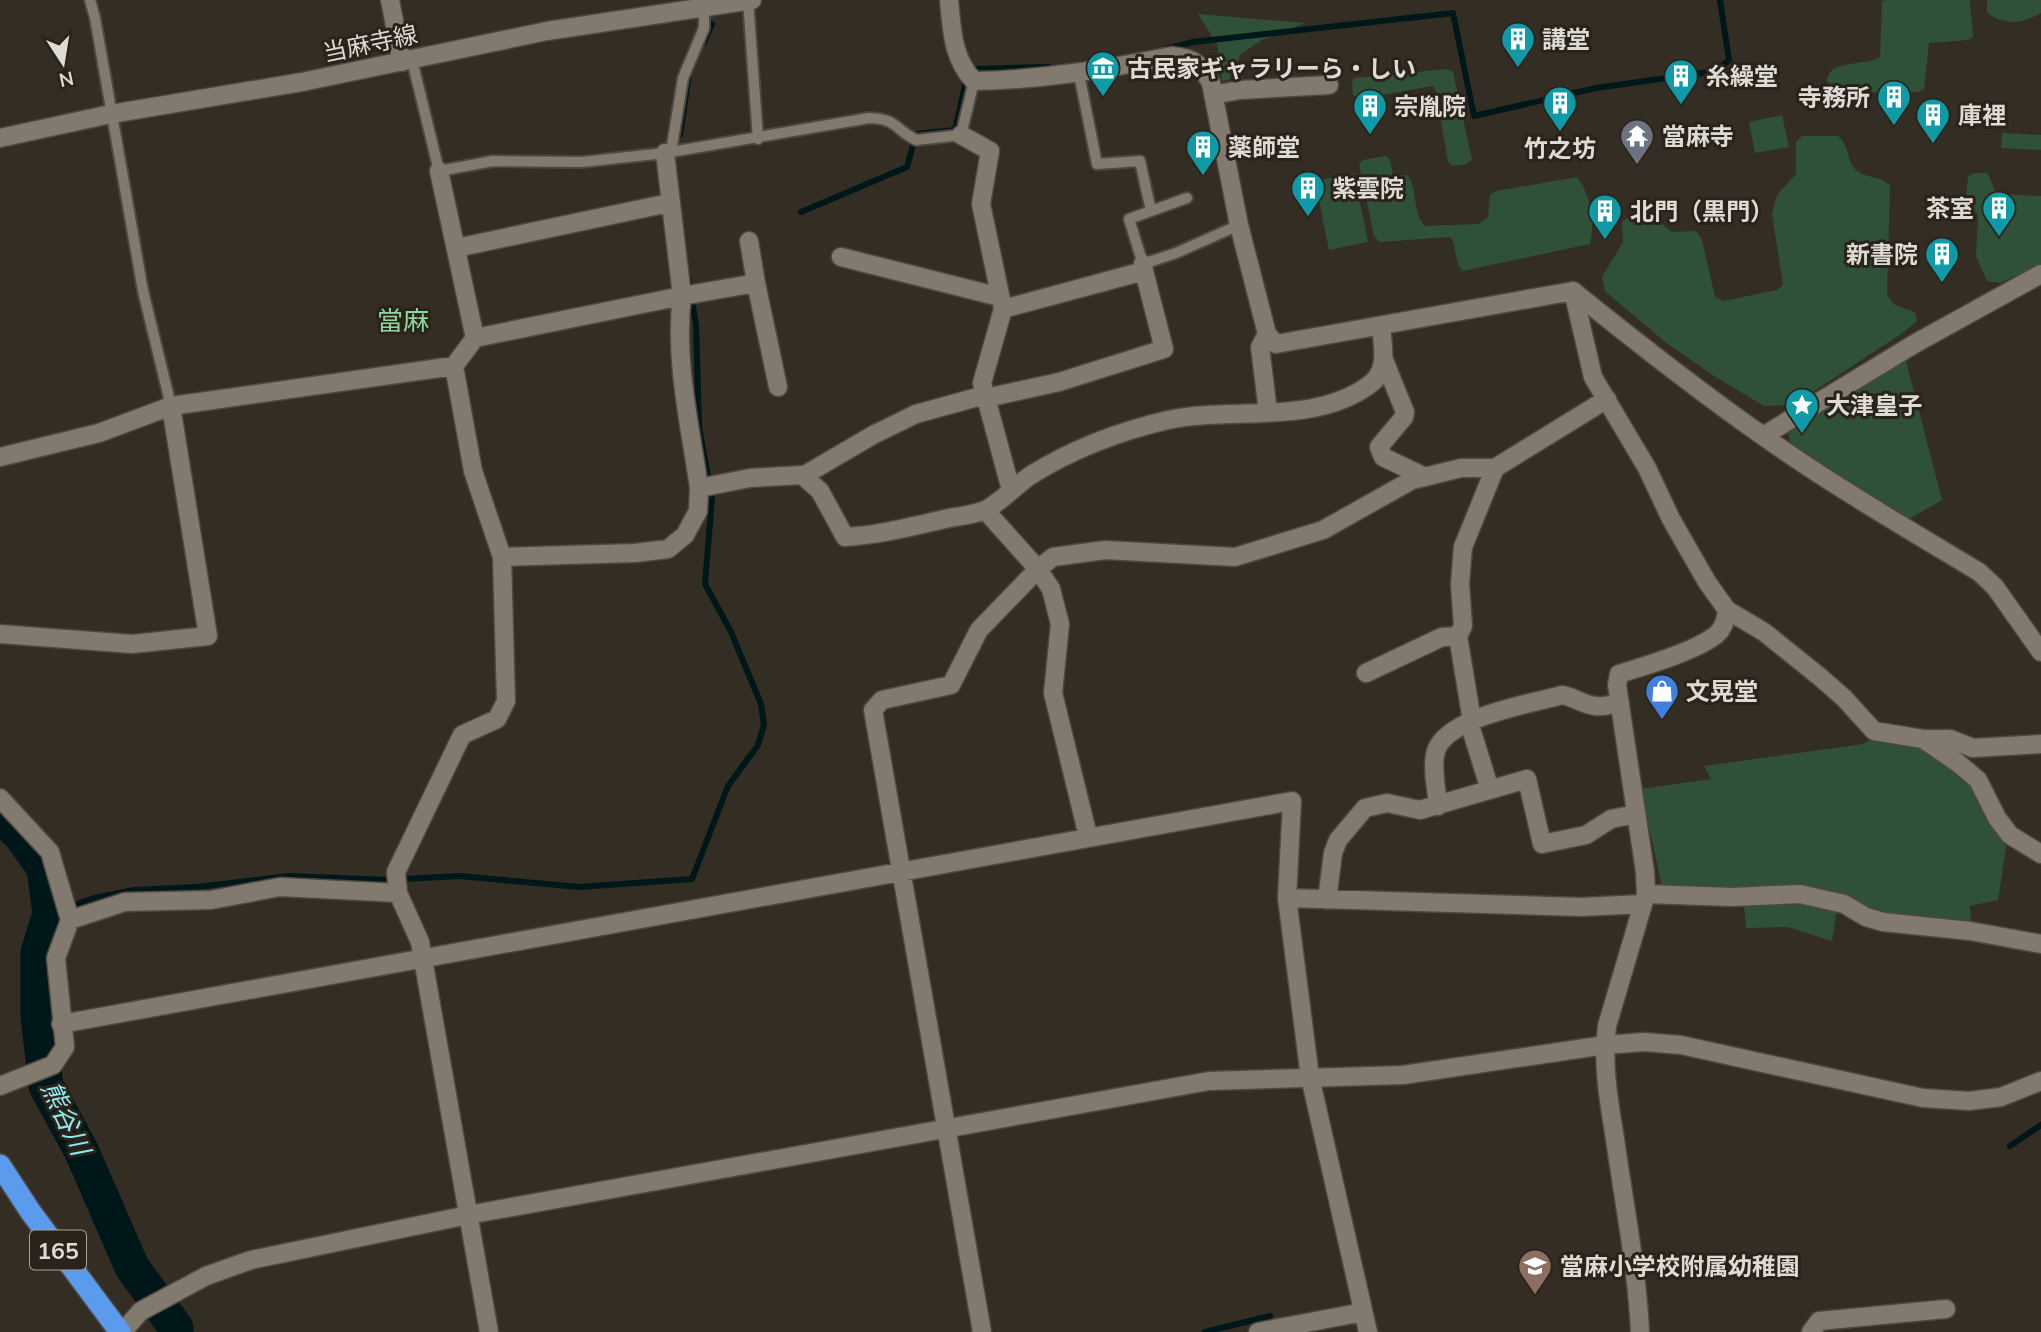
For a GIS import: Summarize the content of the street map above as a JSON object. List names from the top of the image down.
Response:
{
  "streets": {
    "highway": ["165"],
    "street": ["当麻寺線"]
  },
  "districts": ["當麻"],
  "water": ["熊谷川"],
  "places": {
    "building": [
      "講堂",
      "糸繰堂",
      "寺務所",
      "竹之坊",
      "宗胤院",
      "庫裡",
      "薬師堂",
      "紫雲院",
      "茶室",
      "北門（黒門）",
      "新書院"
    ],
    "museum": ["古民家ギャラリーら・しい"],
    "temple": ["當麻寺"],
    "place": ["大津皇子"],
    "shop": ["文晃堂"],
    "school or university": ["當麻小学校附属幼稚園"]
  },
  "north": "bottom"
}
